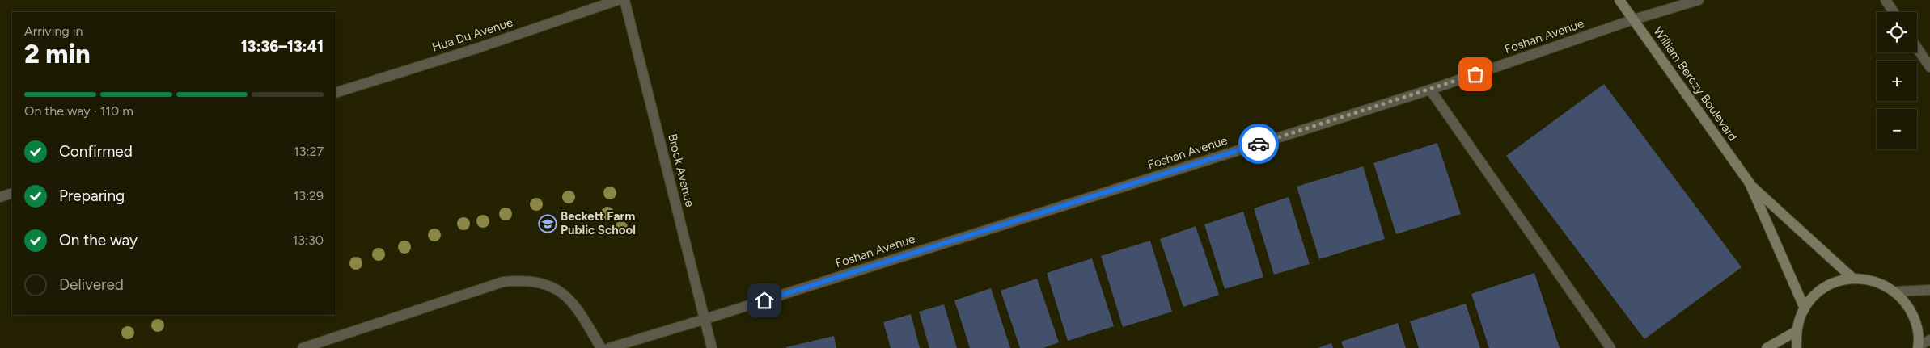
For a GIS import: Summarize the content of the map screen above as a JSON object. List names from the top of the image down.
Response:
{
  "streets": {
    "street": [
      "Hua Du Avenue",
      "Foshan Avenue",
      "William Berczy Boulevard",
      "Brock Avenue"
    ]
  },
  "crossings": [
    ["Foshan Avenue", "William Berczy Boulevard"],
    ["Foshan Avenue", "Brock Avenue"]
  ],
  "places": {
    "school or university": ["Beckett Farm Public School"]
  },
  "page": {
    "map_buttons": ["+", "−"],
    "heading": ["2 min", "Arriving in", "13:36–13:41"],
    "bar": "On the way · 110 m",
    "list": [
      ["Confirmed", "13:27"],
      ["Preparing", "13:29"],
      ["On the way", "13:30"],
      "Delivered"
    ]
  }
}
